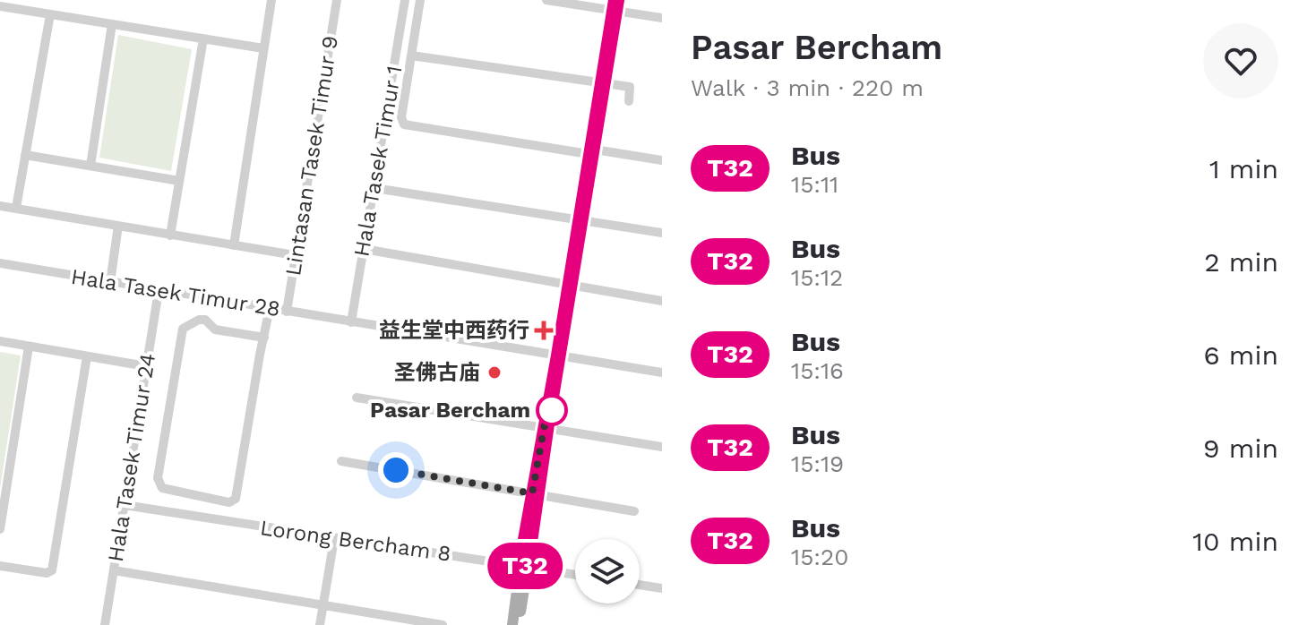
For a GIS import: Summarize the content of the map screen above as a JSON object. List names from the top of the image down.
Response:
{
  "streets": {
    "street": [
      "Lintasan Tasek Timur 9",
      "Hala Tasek Timur 1",
      "Hala Tasek Timur 28",
      "Hala Tasek Timur 24",
      "Lorong Bercham 8"
    ]
  },
  "crossings": [
    ["Lintasan Tasek Timur 9", "Hala Tasek Timur 28"],
    ["Hala Tasek Timur 1", "Hala Tasek Timur 28"],
    ["Hala Tasek Timur 28", "Hala Tasek Timur 24"],
    ["Hala Tasek Timur 24", "Lorong Bercham 8"]
  ],
  "places": {
    "health": ["益生堂中西药行"],
    "other": ["圣佛古庙", "Pasar Bercham"]
  },
  "lines": ["bus line T32"],
  "page": {
    "on_map": "T32",
    "heading": ["Pasar Bercham", "Walk · 3 min · 220 m"],
    "list": [
      {
        "mark": "T32",
        "name": "Bus",
        "note": "15:11",
        "value": "1 min"
      },
      {
        "mark": "T32",
        "name": "Bus",
        "note": "15:12",
        "value": "2 min"
      },
      {
        "mark": "T32",
        "name": "Bus",
        "note": "15:16",
        "value": "6 min"
      },
      {
        "mark": "T32",
        "name": "Bus",
        "note": "15:19",
        "value": "9 min"
      },
      {
        "mark": "T32",
        "name": "Bus",
        "note": "15:20",
        "value": "10 min"
      }
    ]
  }
}
